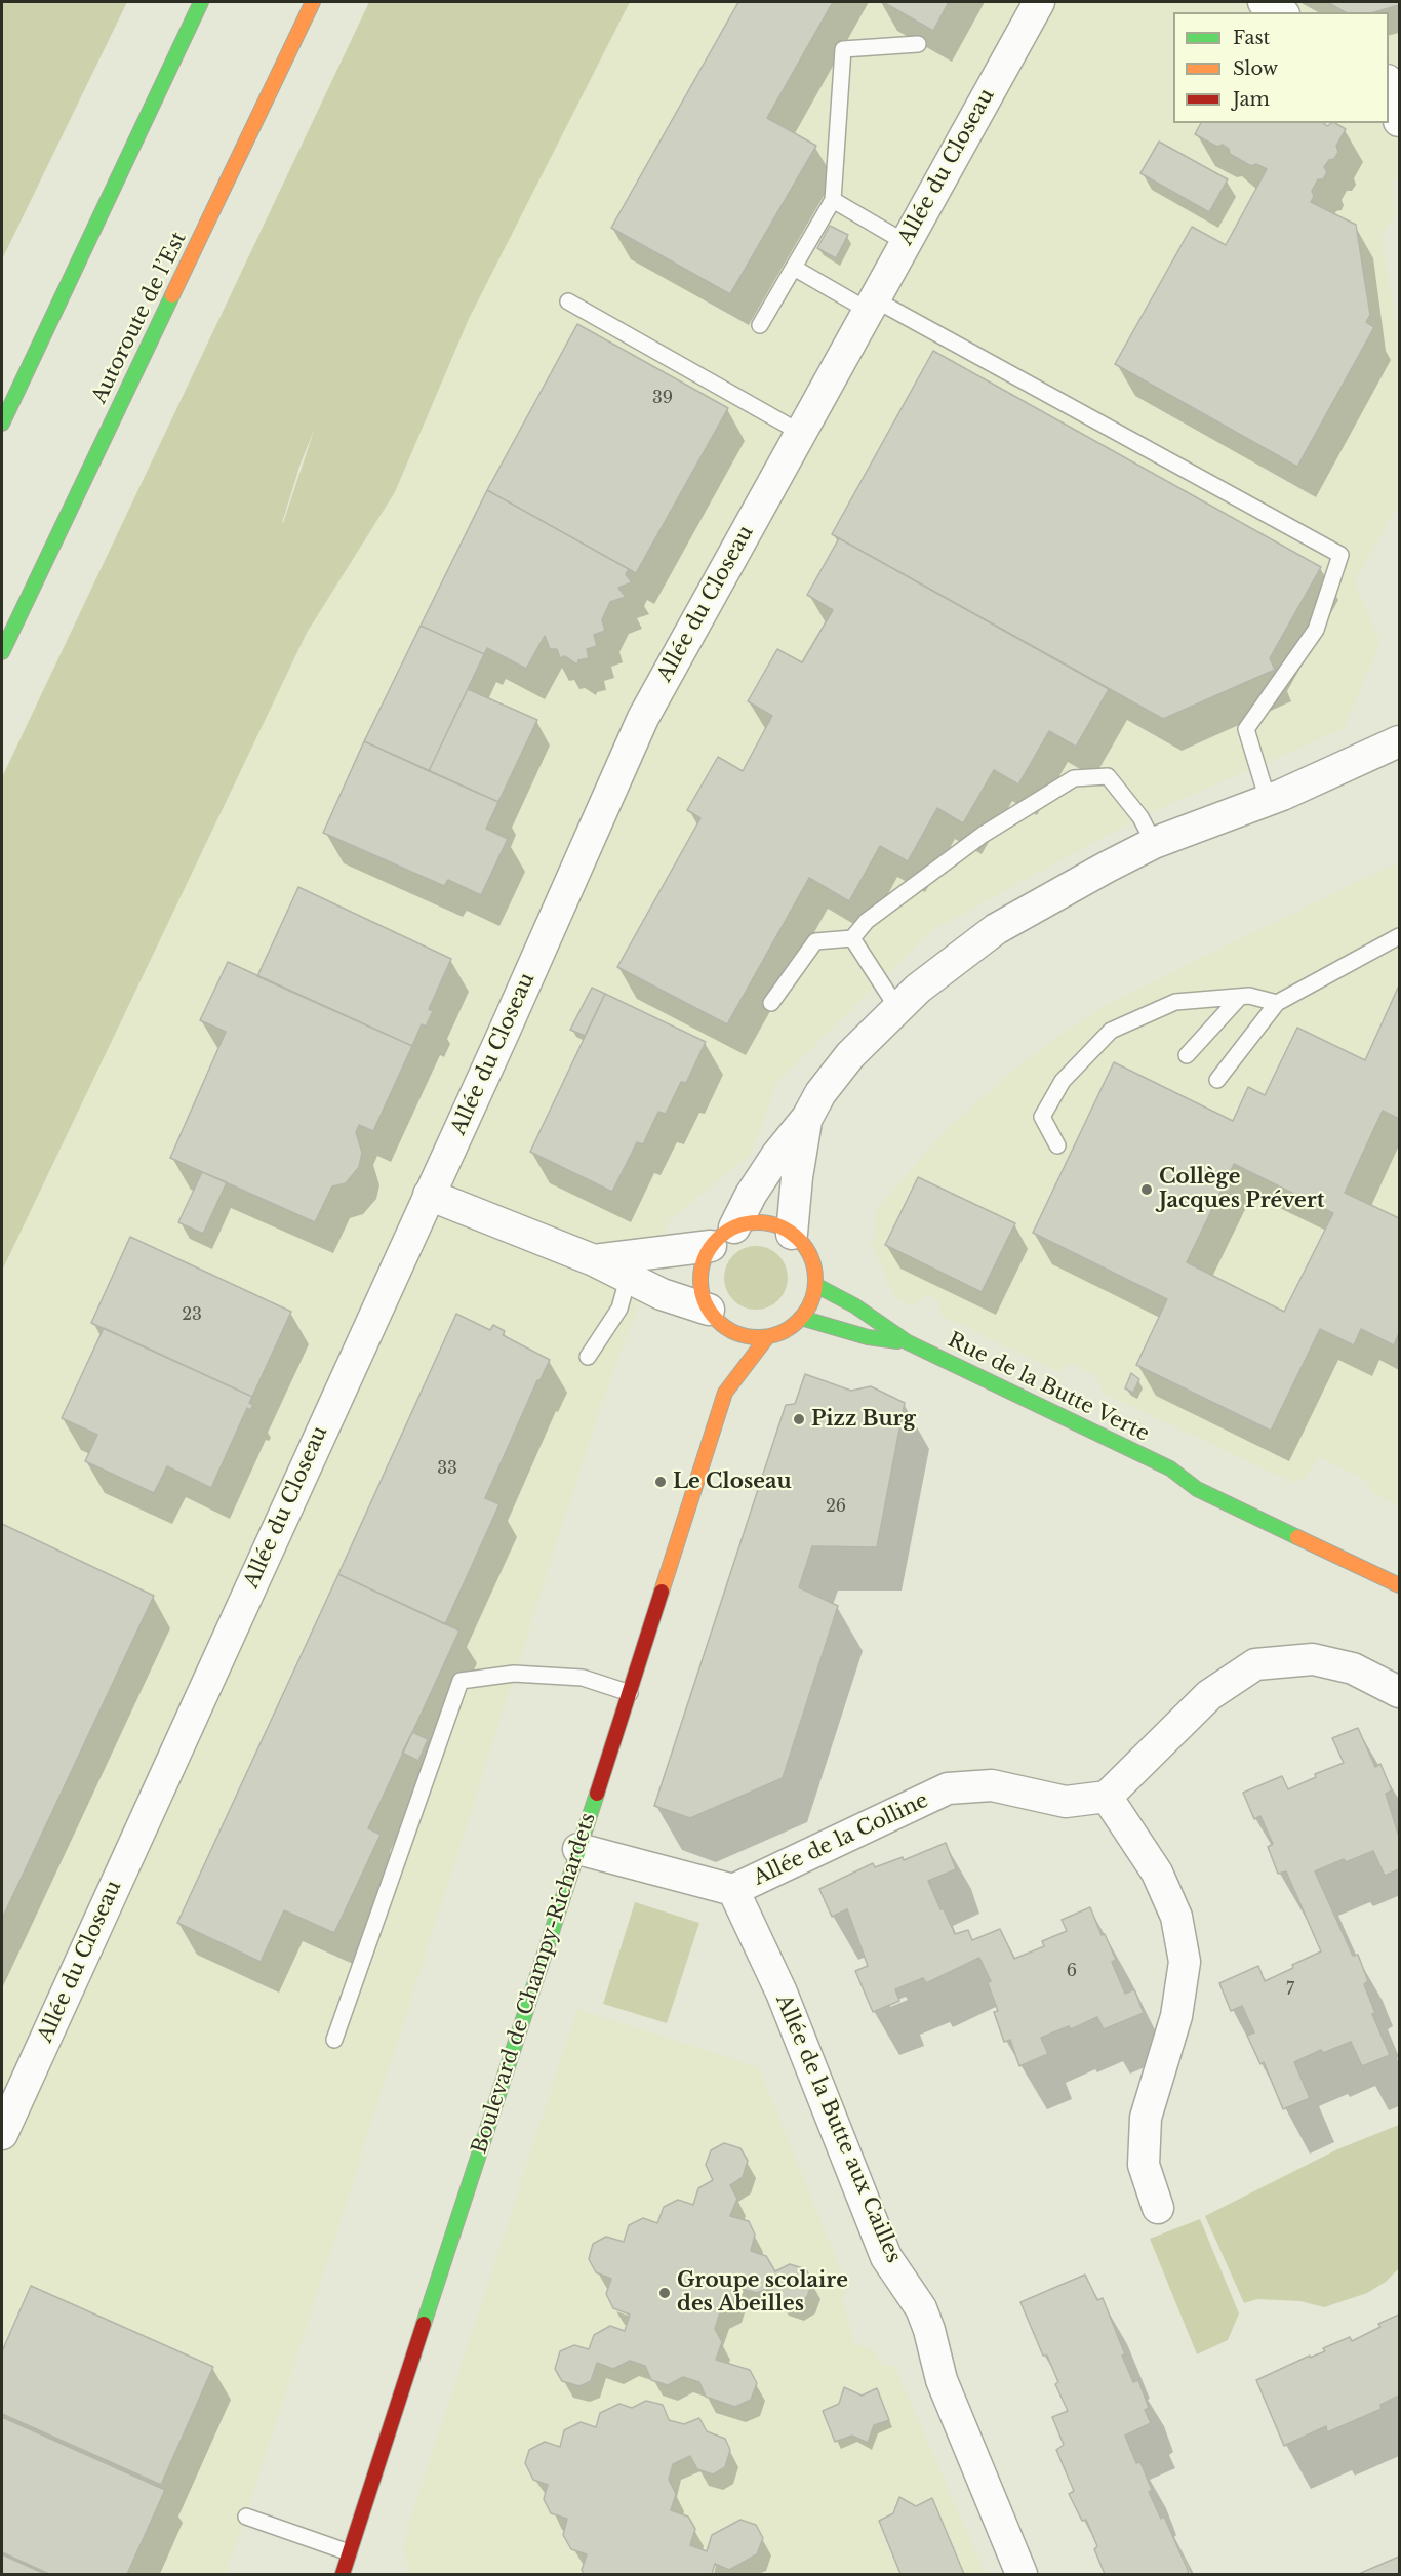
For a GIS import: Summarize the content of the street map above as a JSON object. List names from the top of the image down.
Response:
{
  "streets": {
    "main road": ["Autoroute de l’Est", "Rue de la Butte Verte", "Boulevard de Champy-Richardets"],
    "street": ["Allée du Closeau", "Allée de la Colline", "Allée de la Butte aux Cailles"]
  },
  "crossings": [
    ["Rue de la Butte Verte", "Boulevard de Champy-Richardets"],
    ["Allée de la Colline", "Boulevard de Champy-Richardets"],
    ["Allée de la Colline", "Allée de la Butte aux Cailles"]
  ],
  "places": [
    "Collège Jacques Prévert",
    "Pizz Burg",
    "Le Closeau",
    "Groupe scolaire des Abeilles"
  ],
  "house_numbers": [
    "39",
    "23",
    "33",
    "26",
    "6",
    "7"
  ],
  "legend": ["Fast", "Slow", "Jam"]
}
